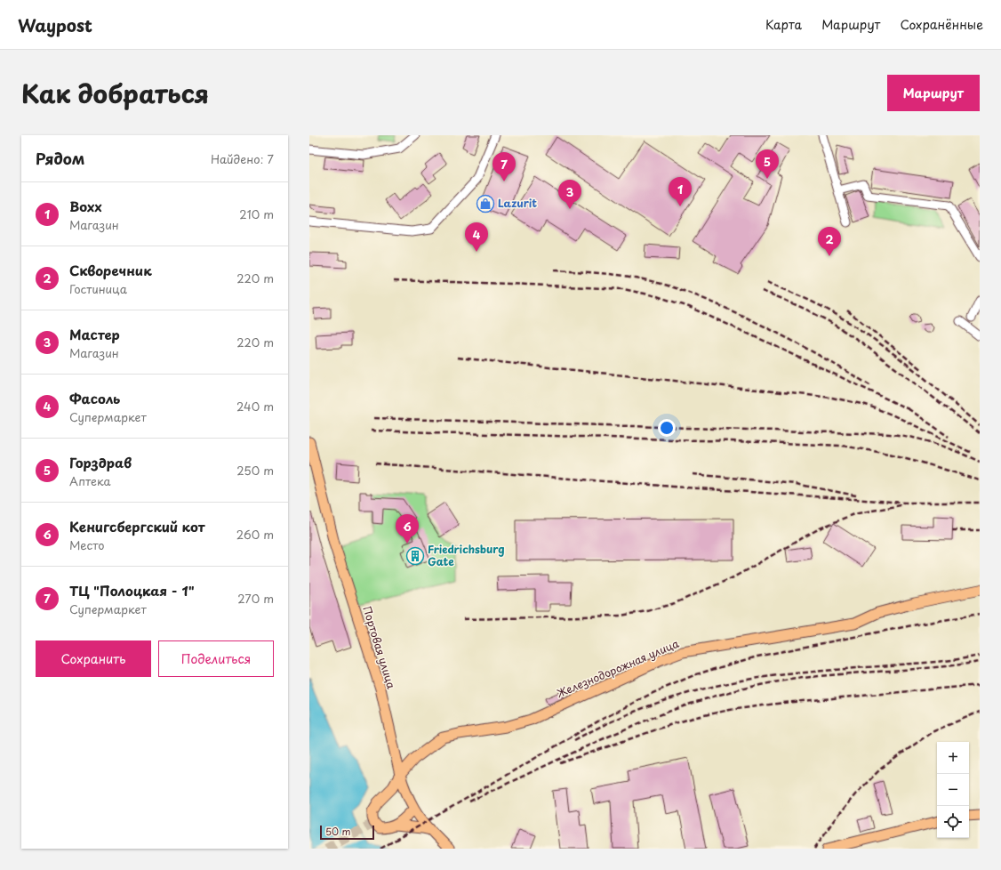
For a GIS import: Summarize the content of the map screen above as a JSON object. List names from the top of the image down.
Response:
{
  "streets": {
    "main road": ["Портовая улица", "Железнодорожная улица"]
  },
  "crossings": [
    ["Портовая улица", "Железнодорожная улица"]
  ],
  "places": {
    "shop": ["Lazurit"],
    "building": ["Friedrichsburg Gate"]
  },
  "scale_bar": "50 m",
  "page": {
    "header": "Waypost",
    "nav": ["Карта", "Маршрут", "Сохранённые"],
    "title": "Как добраться",
    "buttons": [
      "Маршрут",
      ["Сохранить", "Поделиться"]
    ],
    "heading": ["Рядом", "Найдено: 7"],
    "pins": [
      "5",
      "7",
      "1",
      "3",
      "4",
      "2",
      "6"
    ],
    "list": [
      {
        "mark": "1",
        "name": "Boxx",
        "note": "Магазин",
        "value": "210 m"
      },
      {
        "mark": "2",
        "name": "Скворечник",
        "note": "Гостиница",
        "value": "220 m"
      },
      {
        "mark": "3",
        "name": "Мастер",
        "note": "Магазин",
        "value": "220 m"
      },
      {
        "mark": "4",
        "name": "Фасоль",
        "note": "Супермаркет",
        "value": "240 m"
      },
      {
        "mark": "5",
        "name": "Горздрав",
        "note": "Аптека",
        "value": "250 m"
      },
      {
        "mark": "6",
        "name": "Кенигсбергский кот",
        "note": "Место",
        "value": "260 m"
      },
      {
        "mark": "7",
        "name": "ТЦ \"Полоцкая - 1\"",
        "note": "Супермаркет",
        "value": "270 m"
      }
    ],
    "map_buttons": ["+", "−"],
    "scale": "50 m"
  }
}
